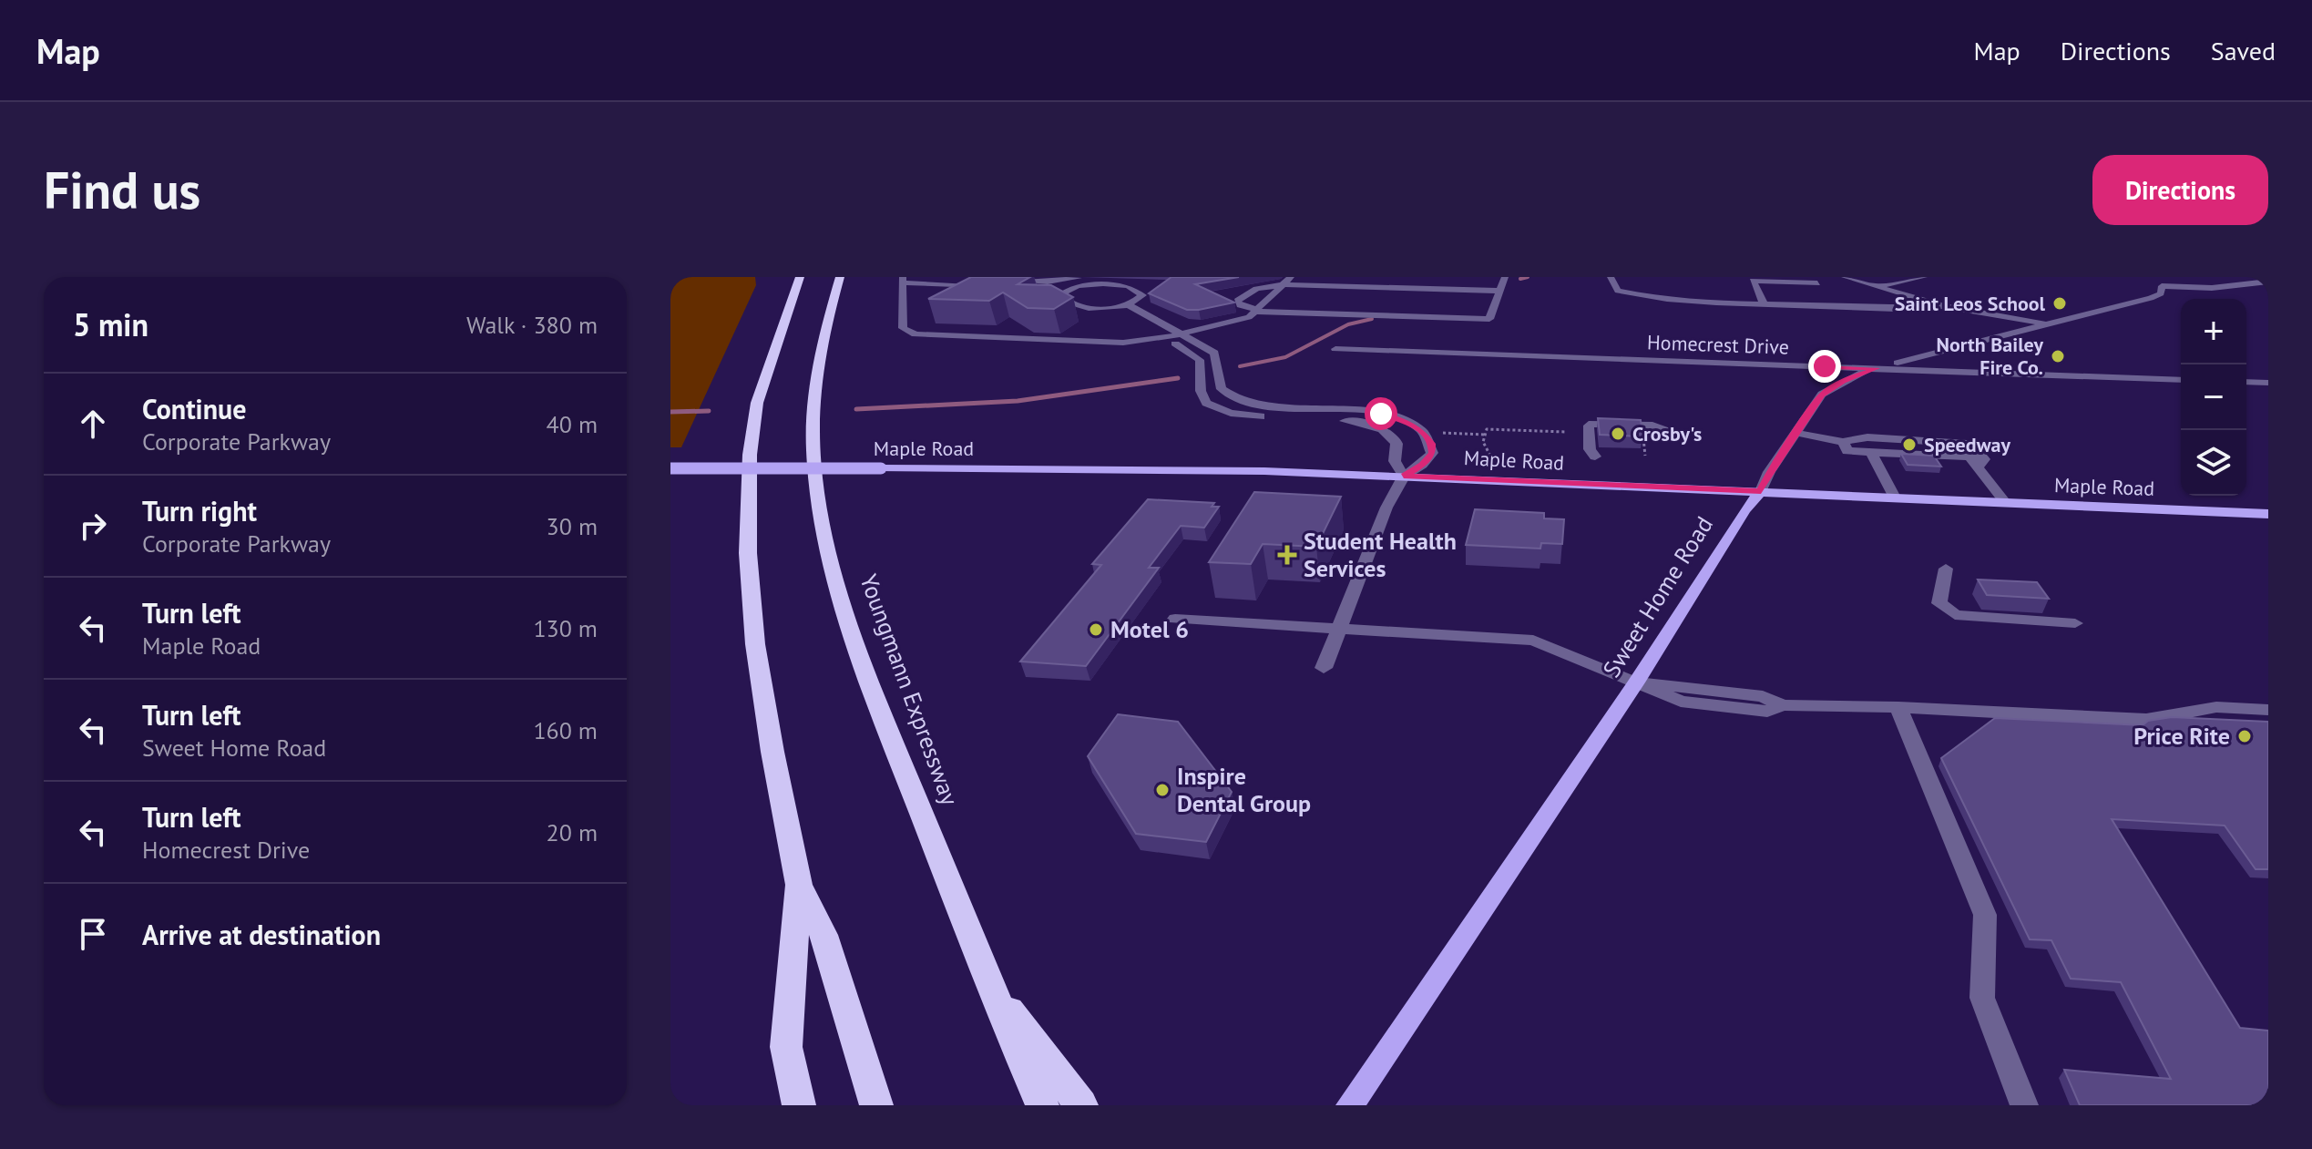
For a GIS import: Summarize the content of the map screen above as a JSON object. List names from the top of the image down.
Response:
{
  "streets": {
    "highway": ["Youngmann Expressway"],
    "main road": ["Maple Road", "Sweet Home Road"],
    "street": ["Homecrest Drive"]
  },
  "crossings": [
    ["Homecrest Drive", "Sweet Home Road"],
    ["Maple Road", "Sweet Home Road"]
  ],
  "places": {
    "other": [
      "Saint Leos School",
      "North Bailey Fire Co.",
      "Crosby's",
      "Speedway",
      "Motel 6",
      "Price Rite",
      "Inspire Dental Group"
    ],
    "health": ["Student Health Services"]
  },
  "page": {
    "header": "Map",
    "nav": ["Map", "Directions", "Saved"],
    "buttons": "Directions",
    "title": "Find us",
    "heading": ["5 min", "Walk · 380 m"],
    "map_buttons": ["+", "−"],
    "list": [
      ["Continue", "Corporate Parkway", "40 m"],
      ["Turn right", "Corporate Parkway", "30 m"],
      ["Turn left", "Maple Road", "130 m"],
      ["Turn left", "Sweet Home Road", "160 m"],
      ["Turn left", "Homecrest Drive", "20 m"],
      "Arrive at destination"
    ]
  }
}
